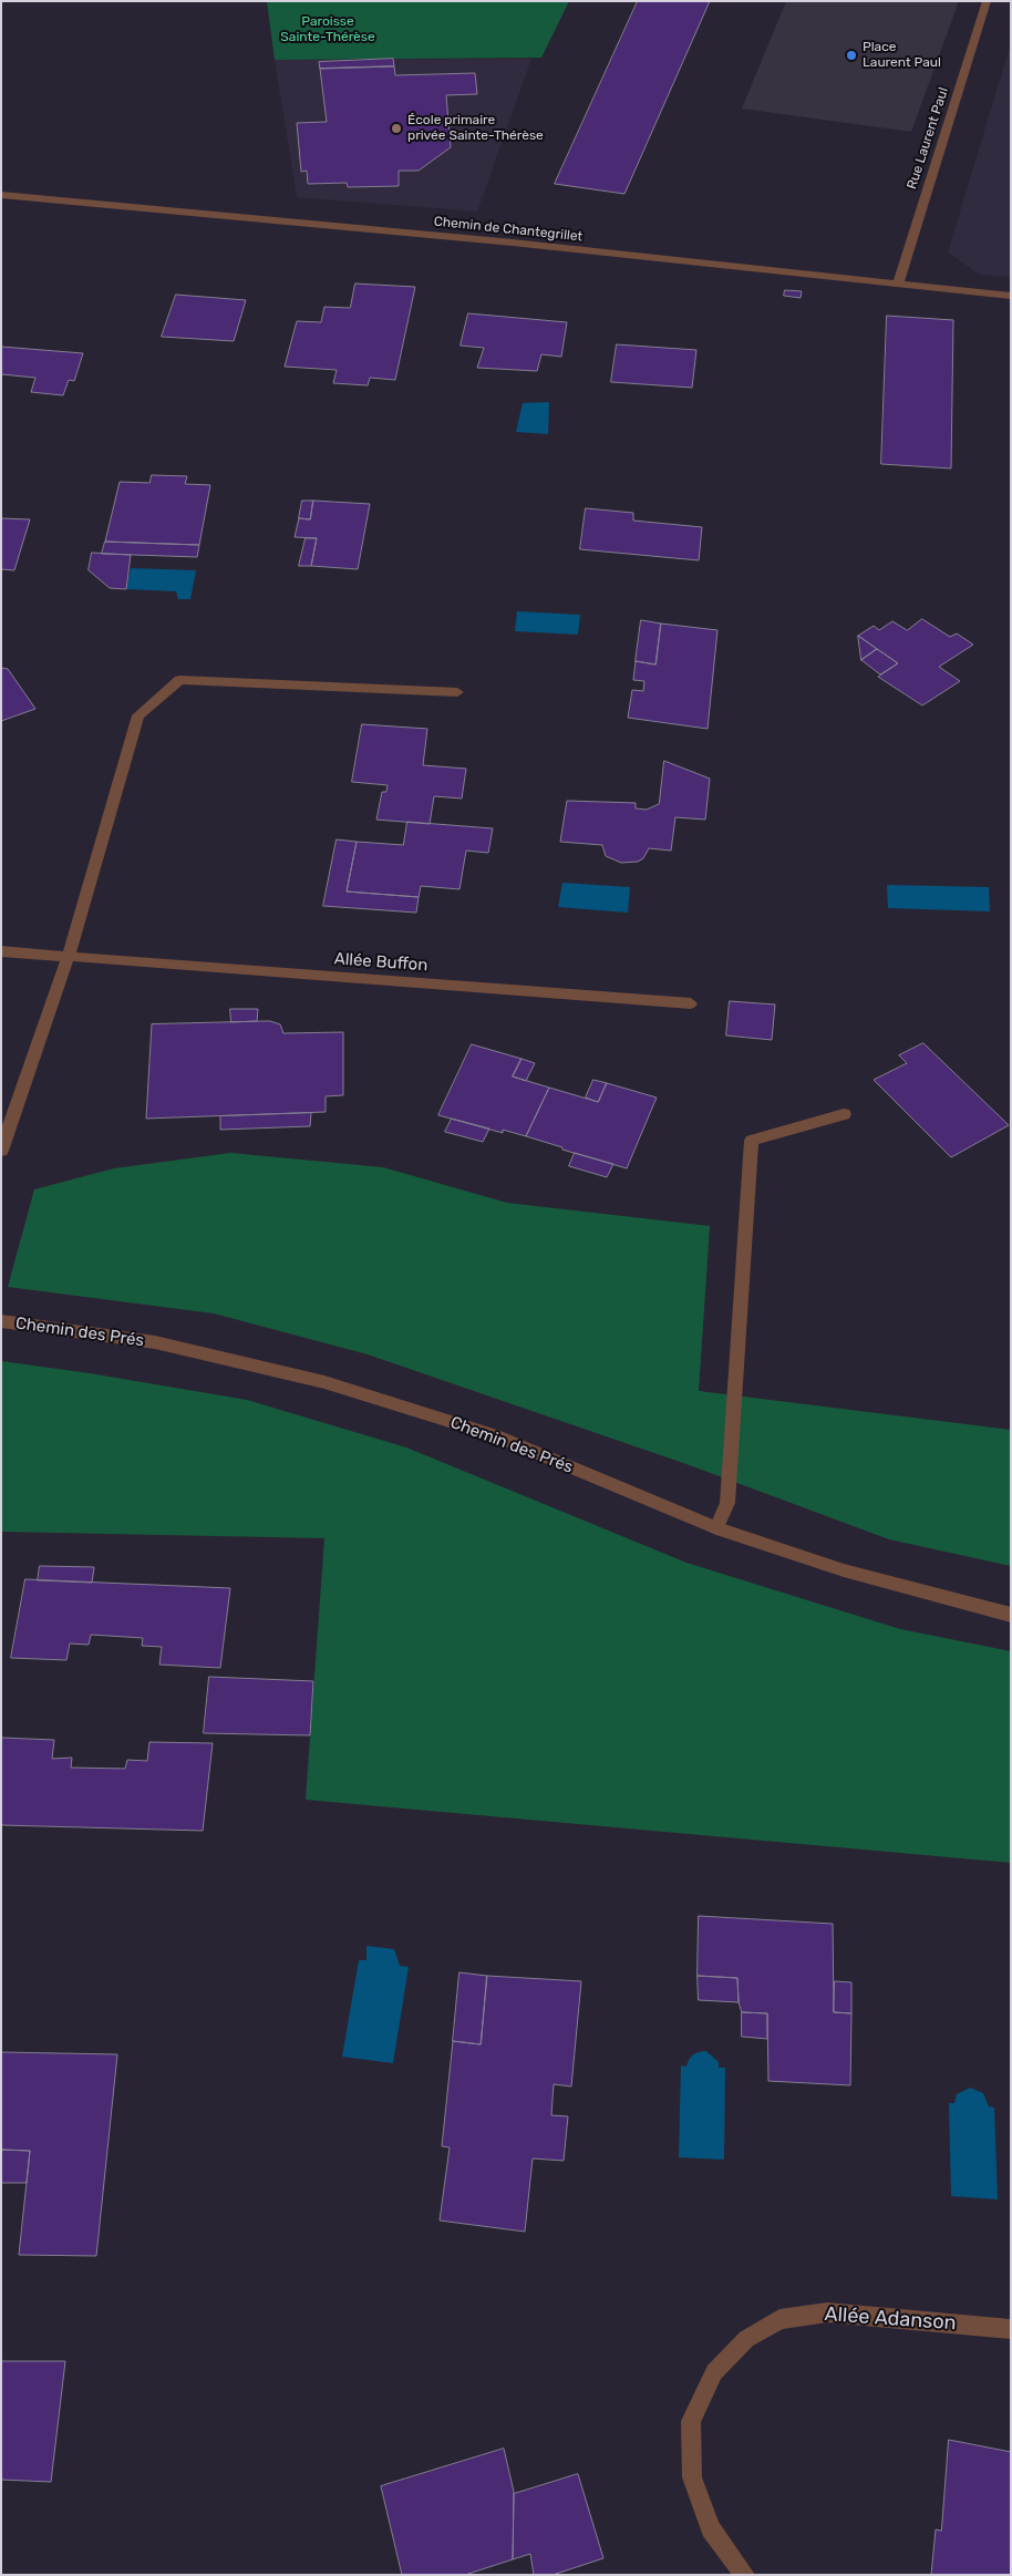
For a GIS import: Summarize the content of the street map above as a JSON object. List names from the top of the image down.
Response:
{
  "streets": {
    "street": [
      "Rue Laurent Paul",
      "Chemin de Chantegrillet",
      "Allée Buffon",
      "Chemin des Prés",
      "Allée Adanson"
    ]
  },
  "crossings": [
    ["Rue Laurent Paul", "Chemin de Chantegrillet"]
  ],
  "parks": ["Paroisse Sainte-Thérèse"],
  "places": ["Place Laurent Paul", "École primaire privée Sainte-Thérèse"]
}
